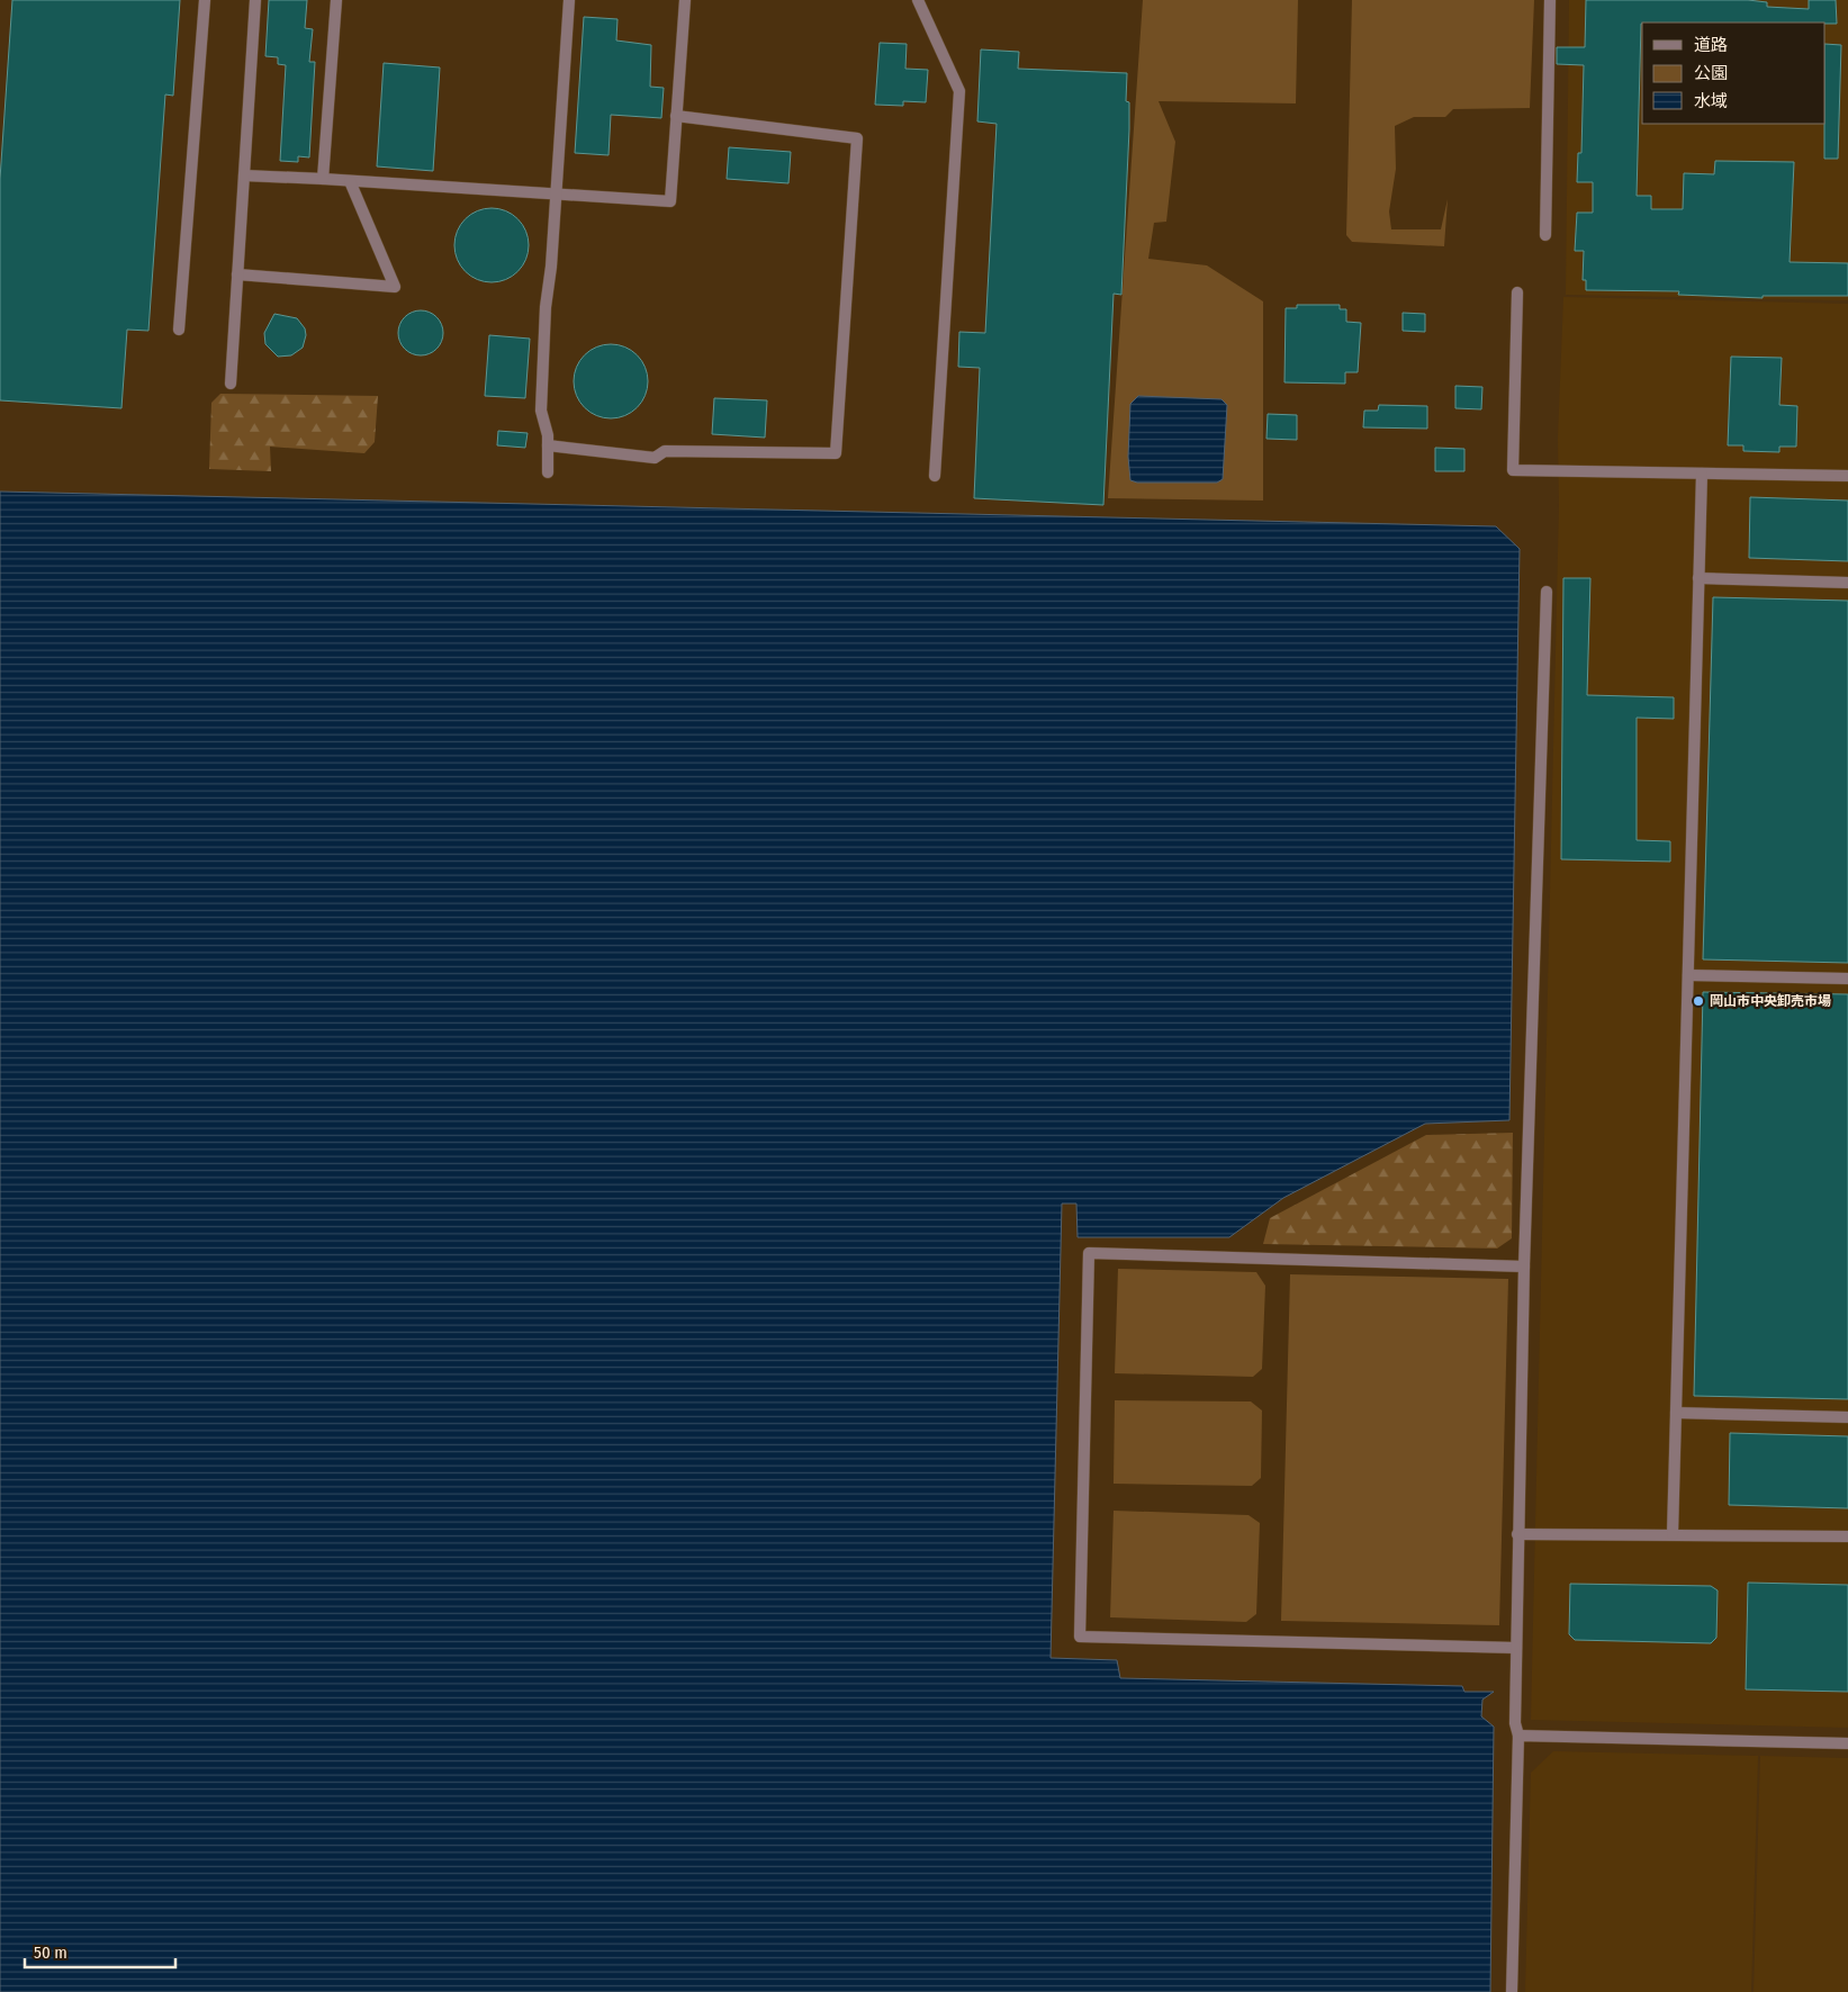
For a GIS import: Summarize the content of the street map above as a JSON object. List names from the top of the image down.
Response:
{
  "places": ["岡山市中央卸売市場"],
  "legend": ["道路", "公園", "水域"],
  "scale_bar": "50 m"
}
